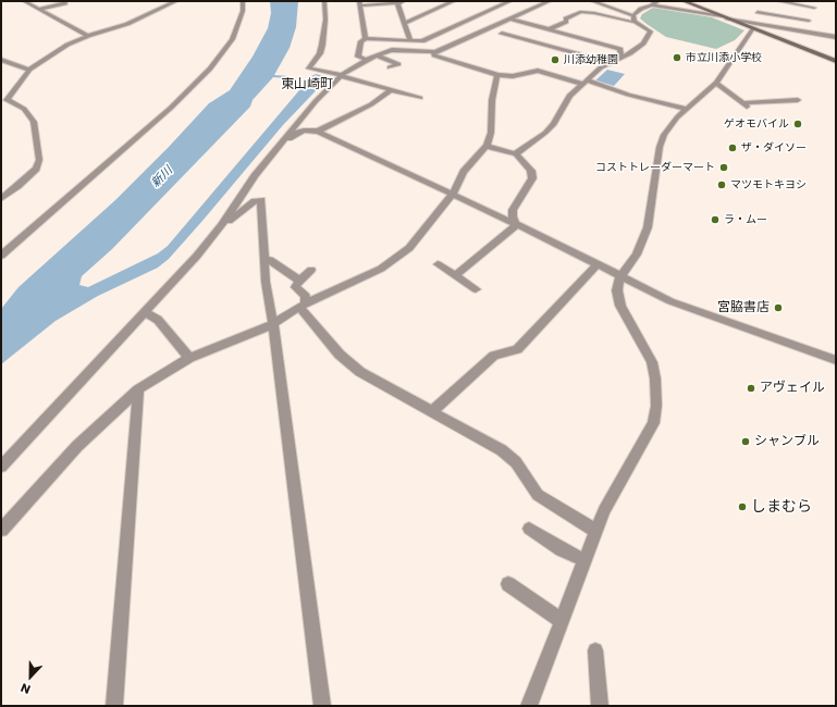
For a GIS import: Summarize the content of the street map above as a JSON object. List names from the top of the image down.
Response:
{
  "districts": ["東山崎町"],
  "water": ["新川"],
  "places": [
    "市立川添小学校",
    "川添幼稚園",
    "ゲオモバイル",
    "ザ・ダイソー",
    "コストトレーダーマート",
    "マツモトキヨシ",
    "ラ・ムー",
    "宮脇書店",
    "アヴェイル",
    "シャンブル",
    "しまむら"
  ],
  "north": "bottom"
}
